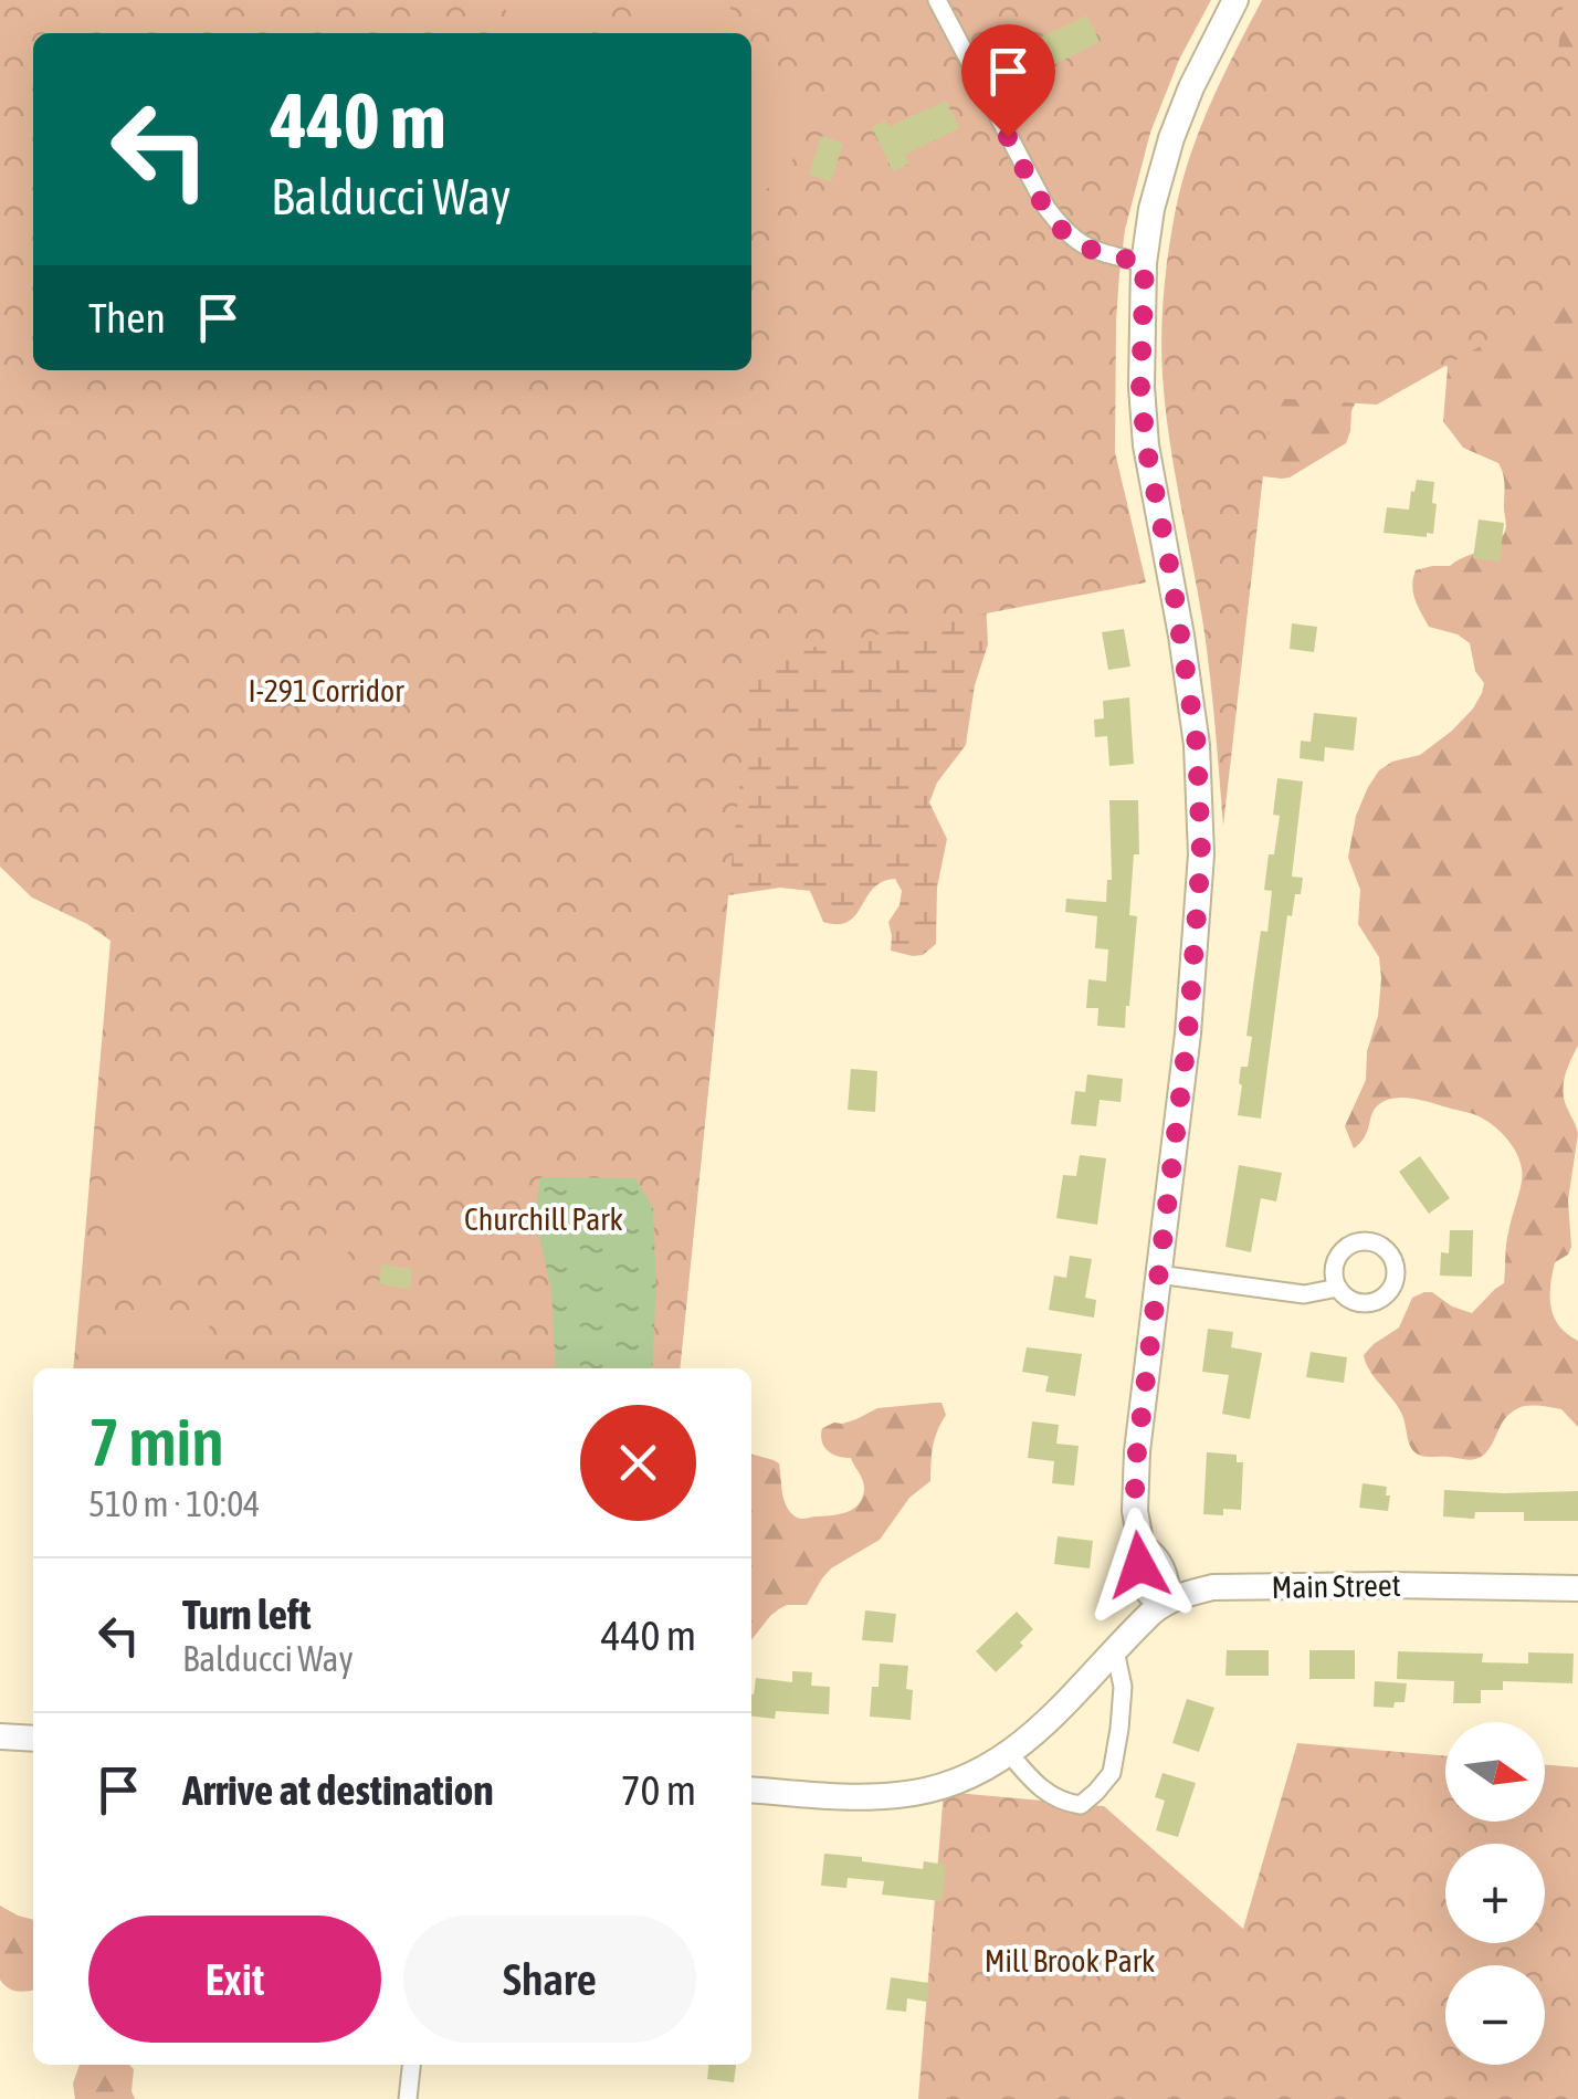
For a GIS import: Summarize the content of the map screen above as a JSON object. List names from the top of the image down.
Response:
{
  "streets": {
    "main road": ["Main Street"]
  },
  "parks": ["I-291 Corridor", "Churchill Park", "Mill Brook Park"],
  "north": "right",
  "page": {
    "turn": ["440 m", "Balducci Way"],
    "then": "Then",
    "heading": ["7 min", "510 m · 10:04"],
    "list": [
      {
        "name": "Turn left",
        "note": "Balducci Way",
        "value": "440 m"
      },
      {
        "name": "Arrive at destination",
        "value": "70 m"
      }
    ],
    "map_buttons": ["+", "−"],
    "buttons": ["Exit", "Share"]
  }
}
